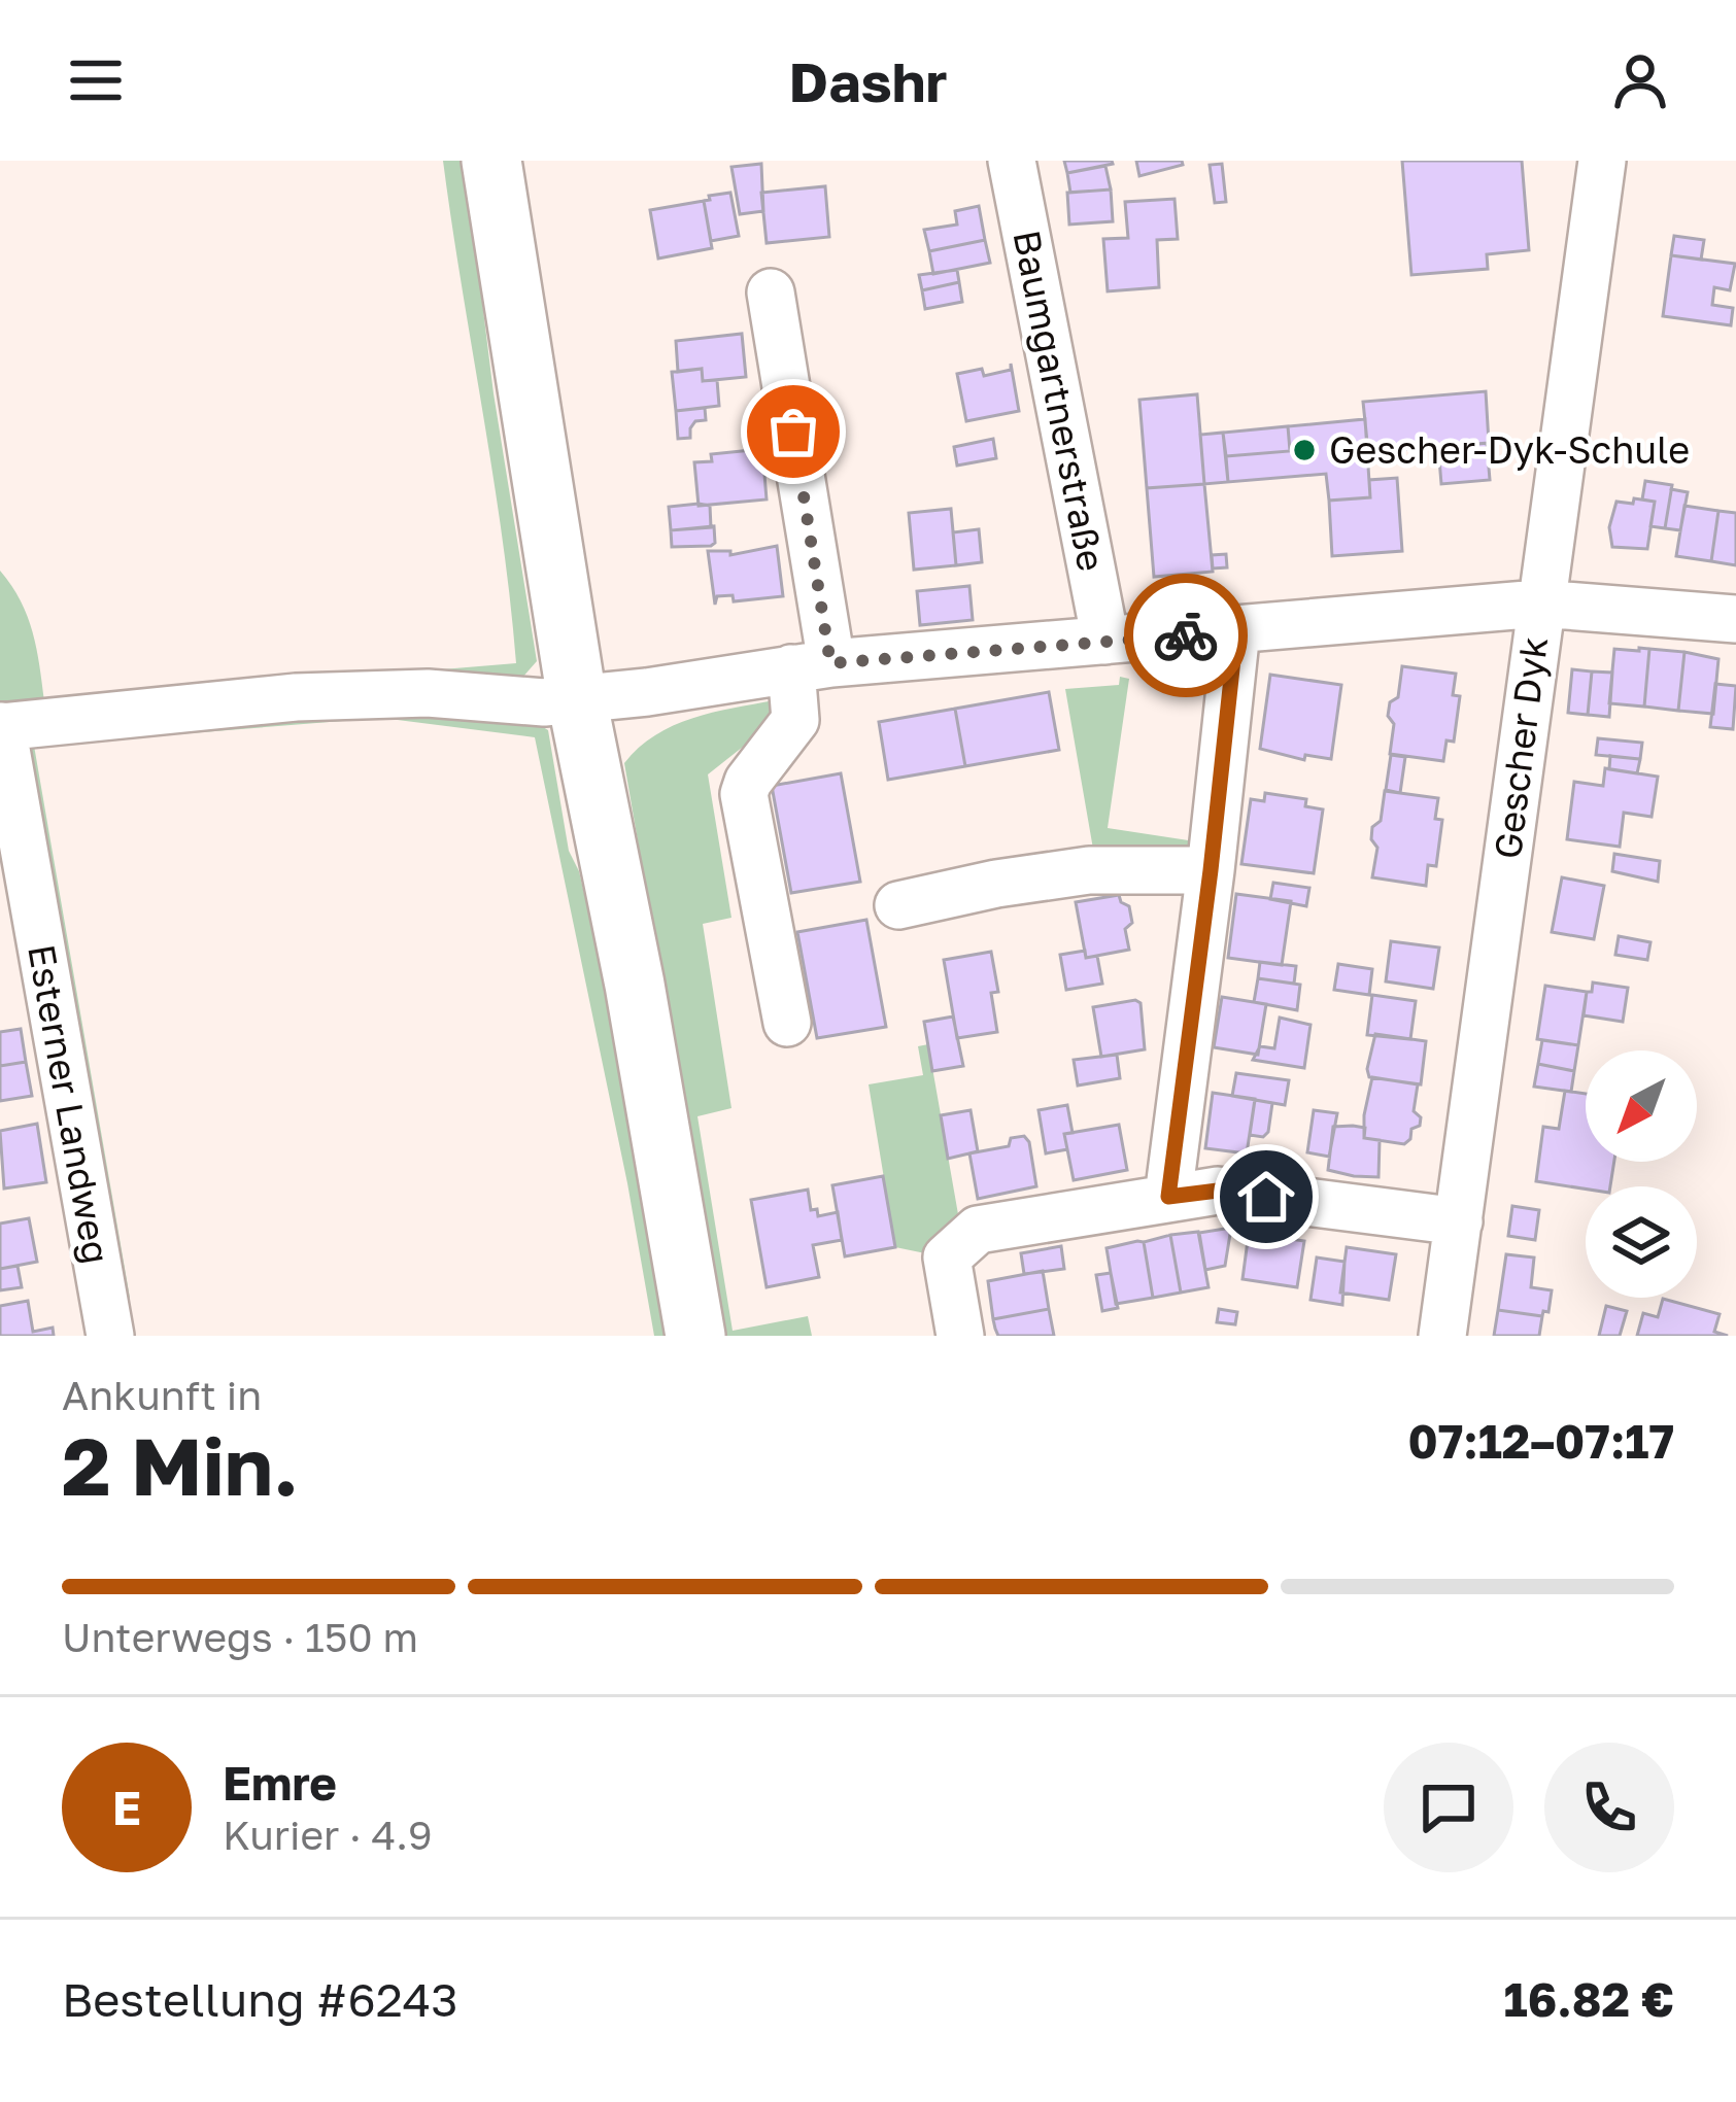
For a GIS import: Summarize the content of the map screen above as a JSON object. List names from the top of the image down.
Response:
{
  "streets": {
    "street": ["Baumgartnerstraße", "Gescher Dyk", "Esterner Landweg"]
  },
  "crossings": [
    ["Baumgartnerstraße", "Esterner Landweg"],
    ["Gescher Dyk", "Esterner Landweg"]
  ],
  "places": ["Gescher-Dyk-Schule"],
  "north": "bottom left",
  "page": {
    "header": "Dashr",
    "heading": ["2 Min.", "Ankunft in", "07:12–07:17"],
    "panel": [
      "Emre",
      "Kurier · 4.9",
      "Bestellung #6243",
      "16.82 €"
    ],
    "bar": "Unterwegs · 150 m",
    "round": "E"
  }
}
